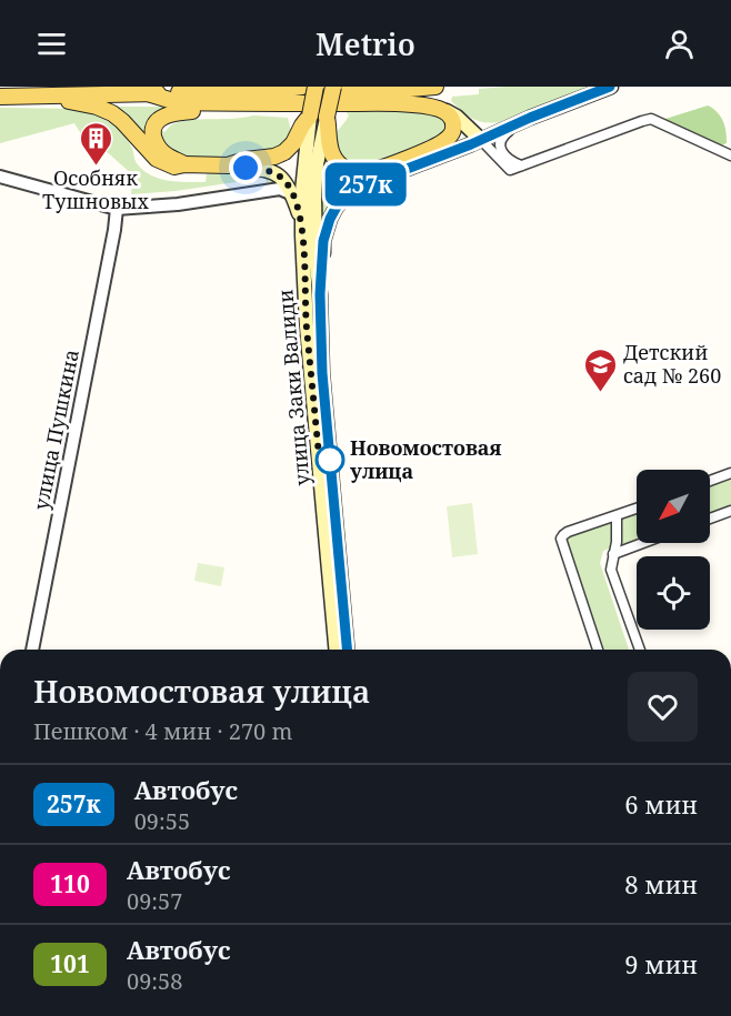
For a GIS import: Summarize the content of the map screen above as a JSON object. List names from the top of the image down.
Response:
{
  "streets": {
    "main road": ["улица Заки Валиди"],
    "street": ["улица Пушкина"]
  },
  "places": {
    "building": ["Особняк Тушновых"],
    "school or university": ["Детский сад № 260"],
    "other": ["Новомостовая улица"]
  },
  "lines": ["bus line 257к"],
  "north": "bottom left",
  "page": {
    "header": "Metrio",
    "on_map": "257к",
    "heading": ["Новомостовая улица", "Пешком · 4 мин · 270 m"],
    "list": [
      {
        "mark": "257к",
        "name": "Автобус",
        "note": "09:55",
        "value": "6 мин"
      },
      {
        "mark": "110",
        "name": "Автобус",
        "note": "09:57",
        "value": "8 мин"
      },
      {
        "mark": "101",
        "name": "Автобус",
        "note": "09:58",
        "value": "9 мин"
      }
    ]
  }
}
